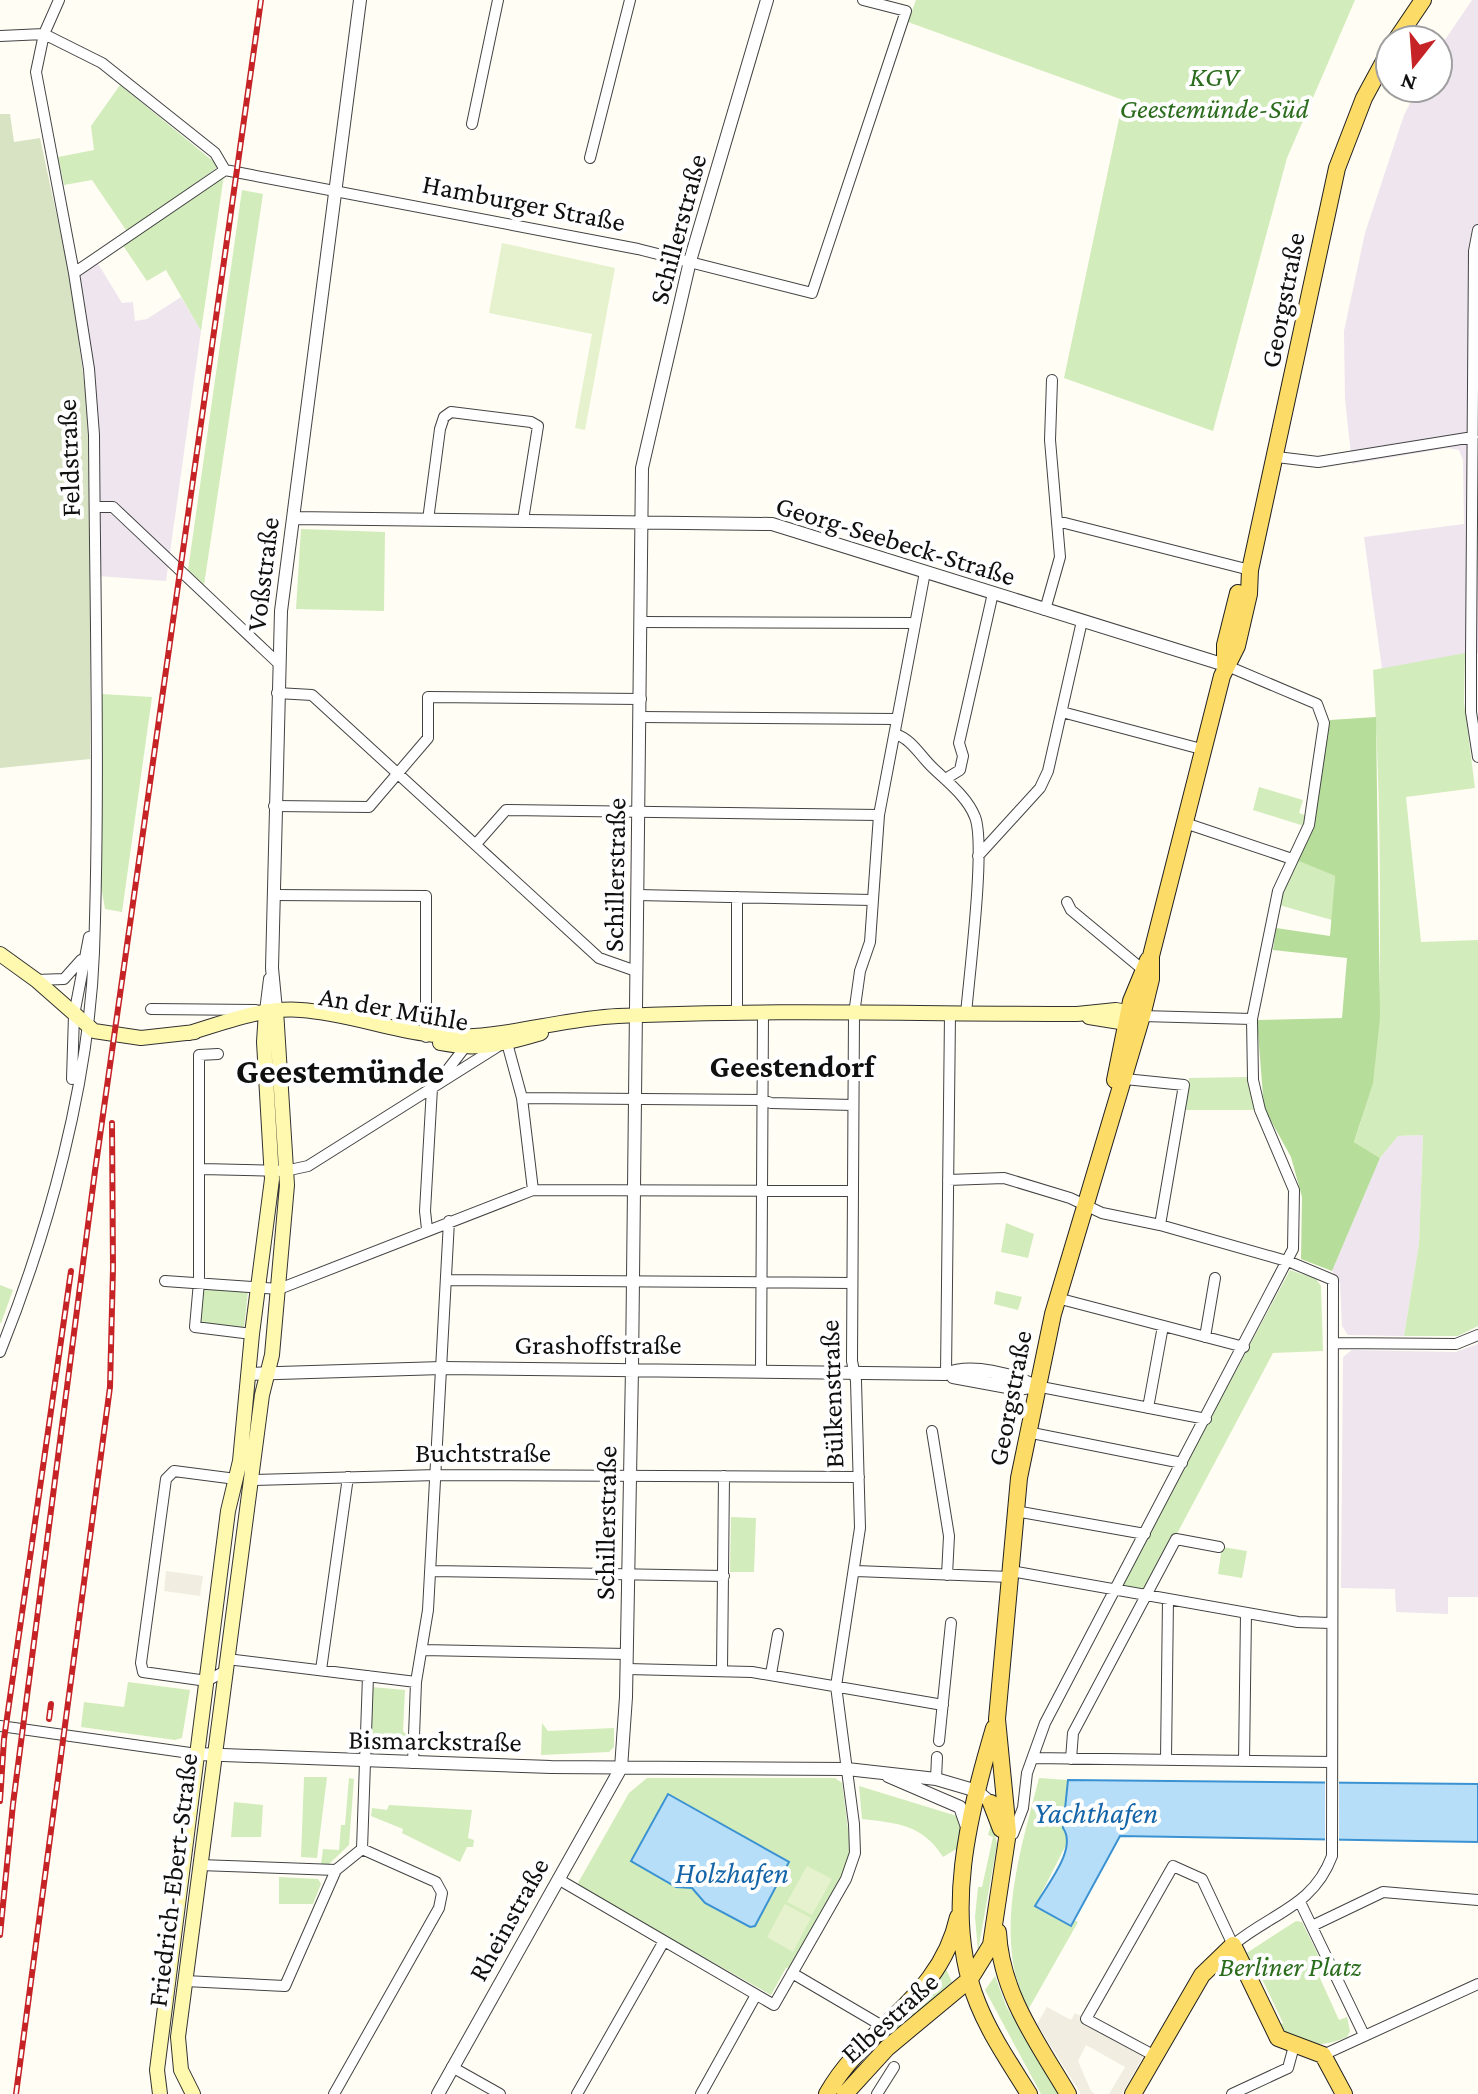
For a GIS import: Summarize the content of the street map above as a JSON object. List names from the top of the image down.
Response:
{
  "streets": {
    "main road": [
      "Georgstraße",
      "An der Mühle",
      "Friedrich-Ebert-Straße",
      "Elbestraße"
    ],
    "street": [
      "Hamburger Straße",
      "Schillerstraße",
      "Feldstraße",
      "Georg-Seebeck-Straße",
      "Voßstraße",
      "Grashoffstraße",
      "Bülkenstraße",
      "Buchtstraße",
      "Bismarckstraße",
      "Rheinstraße"
    ]
  },
  "crossings": [
    ["Hamburger Straße", "Schillerstraße"],
    ["Hamburger Straße", "Voßstraße"],
    ["Schillerstraße", "Georg-Seebeck-Straße"],
    ["Schillerstraße", "An der Mühle"],
    ["Schillerstraße", "Grashoffstraße"],
    ["Schillerstraße", "Buchtstraße"],
    ["Schillerstraße", "Bismarckstraße"],
    ["Schillerstraße", "Rheinstraße"],
    ["Georgstraße", "Georg-Seebeck-Straße"],
    ["Georgstraße", "An der Mühle"],
    ["Georgstraße", "Grashoffstraße"],
    ["Georgstraße", "Bismarckstraße"],
    ["Feldstraße", "An der Mühle"],
    ["Georg-Seebeck-Straße", "Voßstraße"],
    ["Georg-Seebeck-Straße", "Bülkenstraße"],
    ["Voßstraße", "An der Mühle"],
    ["An der Mühle", "Bülkenstraße"],
    ["Grashoffstraße", "Bülkenstraße"],
    ["Grashoffstraße", "Friedrich-Ebert-Straße"],
    ["Bülkenstraße", "Buchtstraße"],
    ["Bülkenstraße", "Bismarckstraße"],
    ["Buchtstraße", "Friedrich-Ebert-Straße"],
    ["Bismarckstraße", "Friedrich-Ebert-Straße"],
    ["Bismarckstraße", "Rheinstraße"]
  ],
  "districts": ["Geestendorf", "Geestemünde"],
  "water": ["Yachthafen", "Holzhafen"],
  "parks": ["KGV Geestemünde-Süd", "Berliner Platz"],
  "north": "bottom"
}
